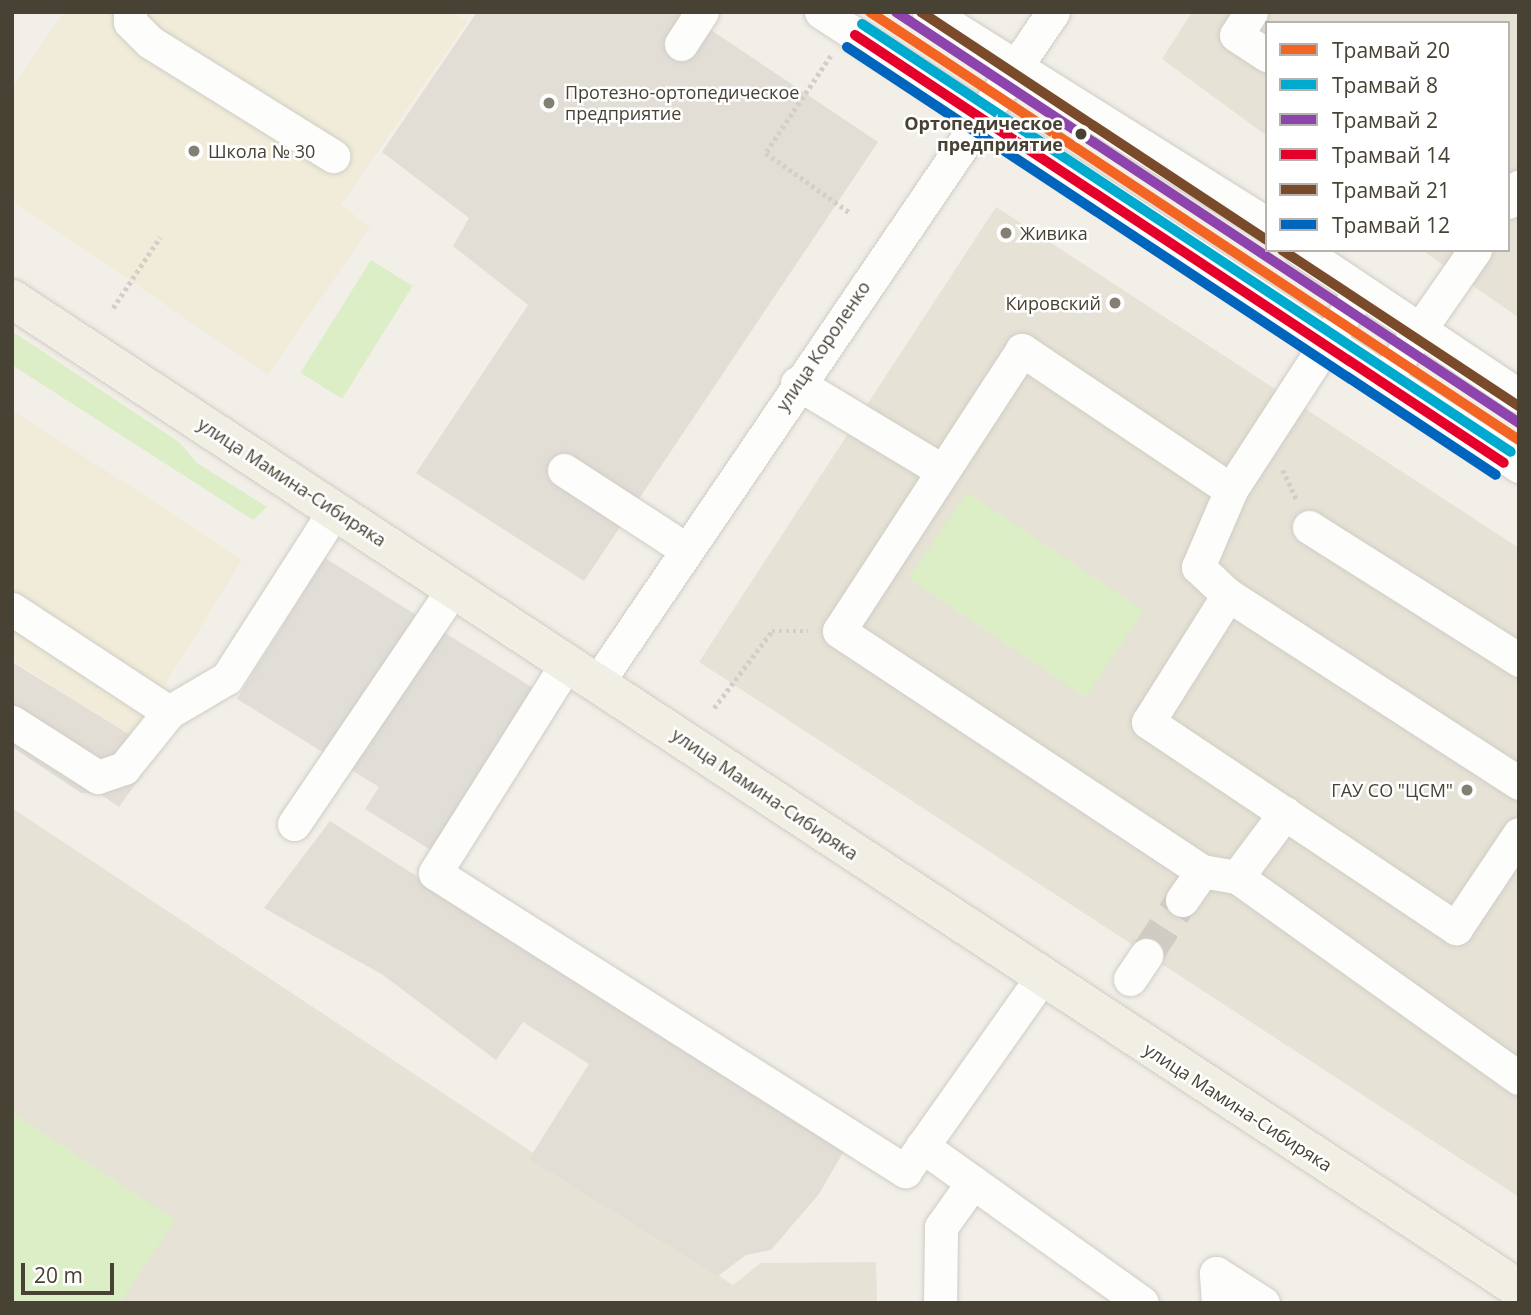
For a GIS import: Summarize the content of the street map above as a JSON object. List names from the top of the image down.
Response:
{
  "streets": {
    "main road": ["улица Мамина-Сибиряка"],
    "street": ["улица Короленко"]
  },
  "crossings": [
    ["улица Короленко", "улица Мамина-Сибиряка"]
  ],
  "places": [
    "Протезно-ортопедическое предприятие",
    "Ортопедическое предприятие",
    "Школа № 30",
    "Живика",
    "Кировский",
    "ГАУ СО \"ЦСМ\""
  ],
  "lines": [
    "tram line 20",
    "tram line 2",
    "tram line 21",
    "tram line 8",
    "tram line 14",
    "tram line 12"
  ],
  "legend": [
    "Трамвай 20",
    "Трамвай 8",
    "Трамвай 2",
    "Трамвай 14",
    "Трамвай 21",
    "Трамвай 12"
  ],
  "scale_bar": "20 m"
}
